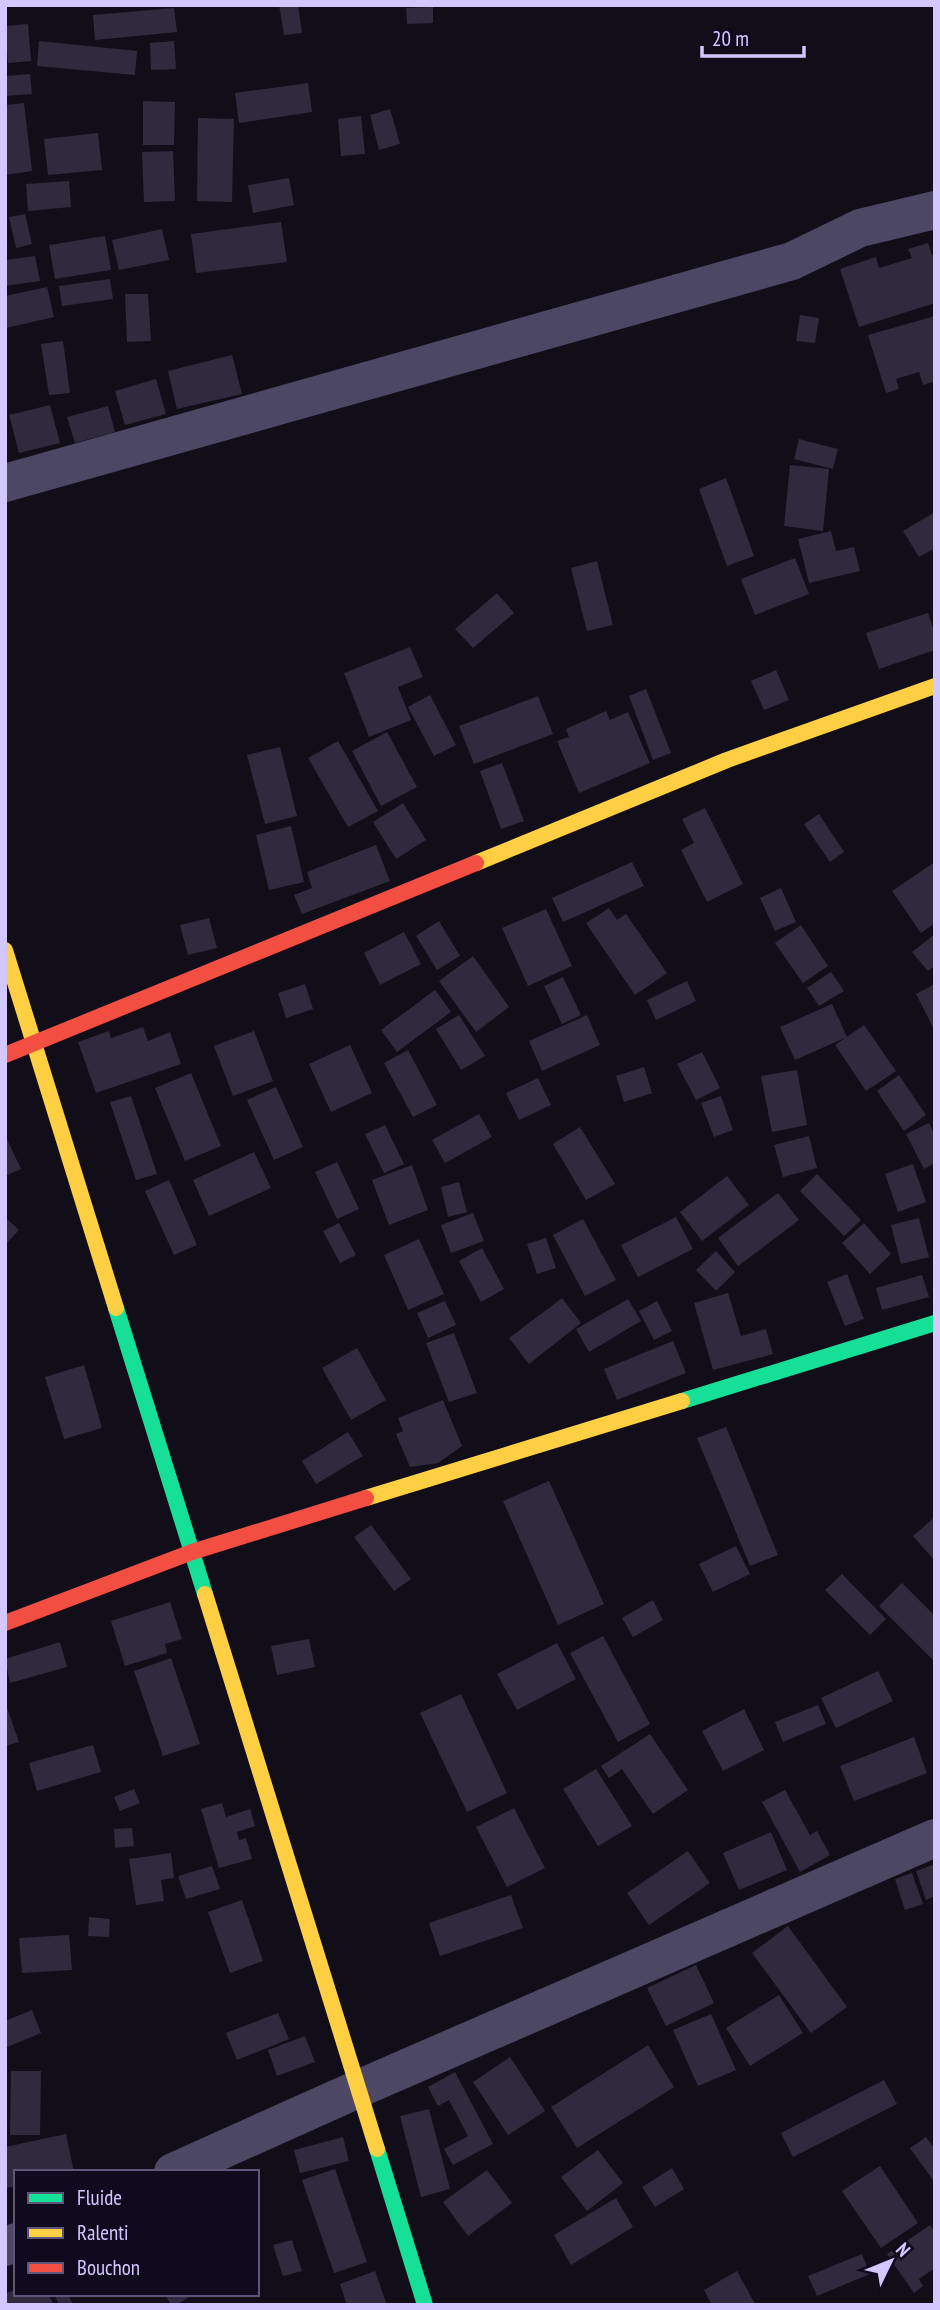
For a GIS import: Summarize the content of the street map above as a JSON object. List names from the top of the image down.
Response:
{
  "legend": ["Fluide", "Ralenti", "Bouchon"],
  "scale_bar": "20 m",
  "north": "top right"
}
